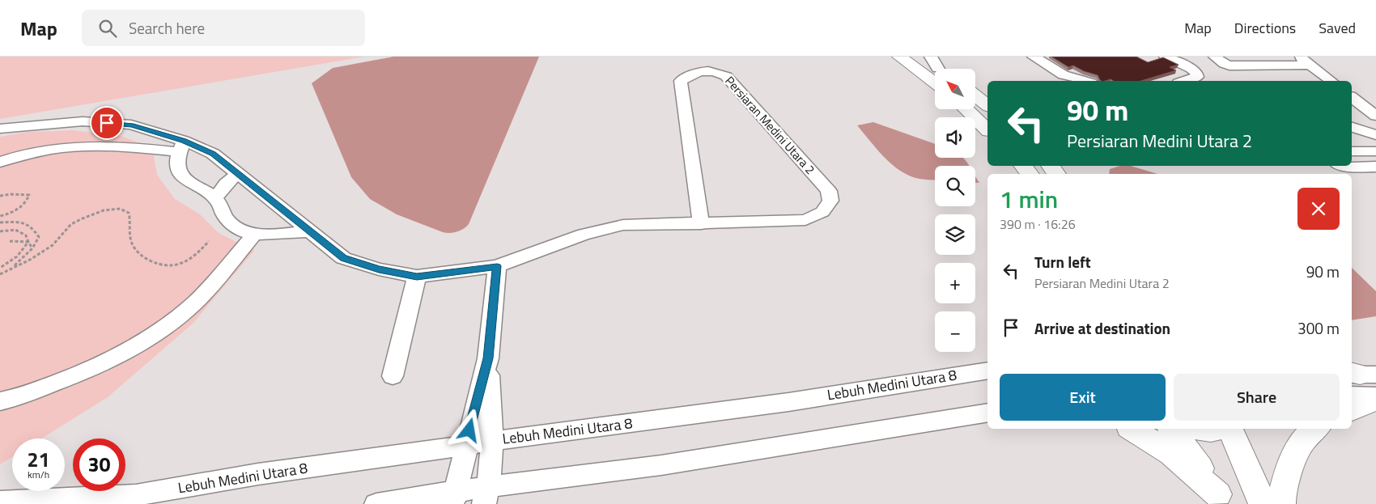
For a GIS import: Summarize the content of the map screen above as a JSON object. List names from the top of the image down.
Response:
{
  "streets": {
    "street": ["Persiaran Medini Utara 2", "Lebuh Medini Utara 8"]
  },
  "north": "top left",
  "page": {
    "header": "Map",
    "search": "Search here",
    "nav": ["Map", "Directions", "Saved"],
    "map_buttons": ["+", "−"],
    "turn": ["90 m", "Persiaran Medini Utara 2"],
    "heading": ["1 min", "390 m · 16:26"],
    "list": [
      {
        "name": "Turn left",
        "note": "Persiaran Medini Utara 2",
        "value": "90 m"
      },
      {
        "name": "Arrive at destination",
        "value": "300 m"
      }
    ],
    "buttons": ["Exit", "Share"],
    "speed": "21 km/h",
    "limit": "30"
  }
}
